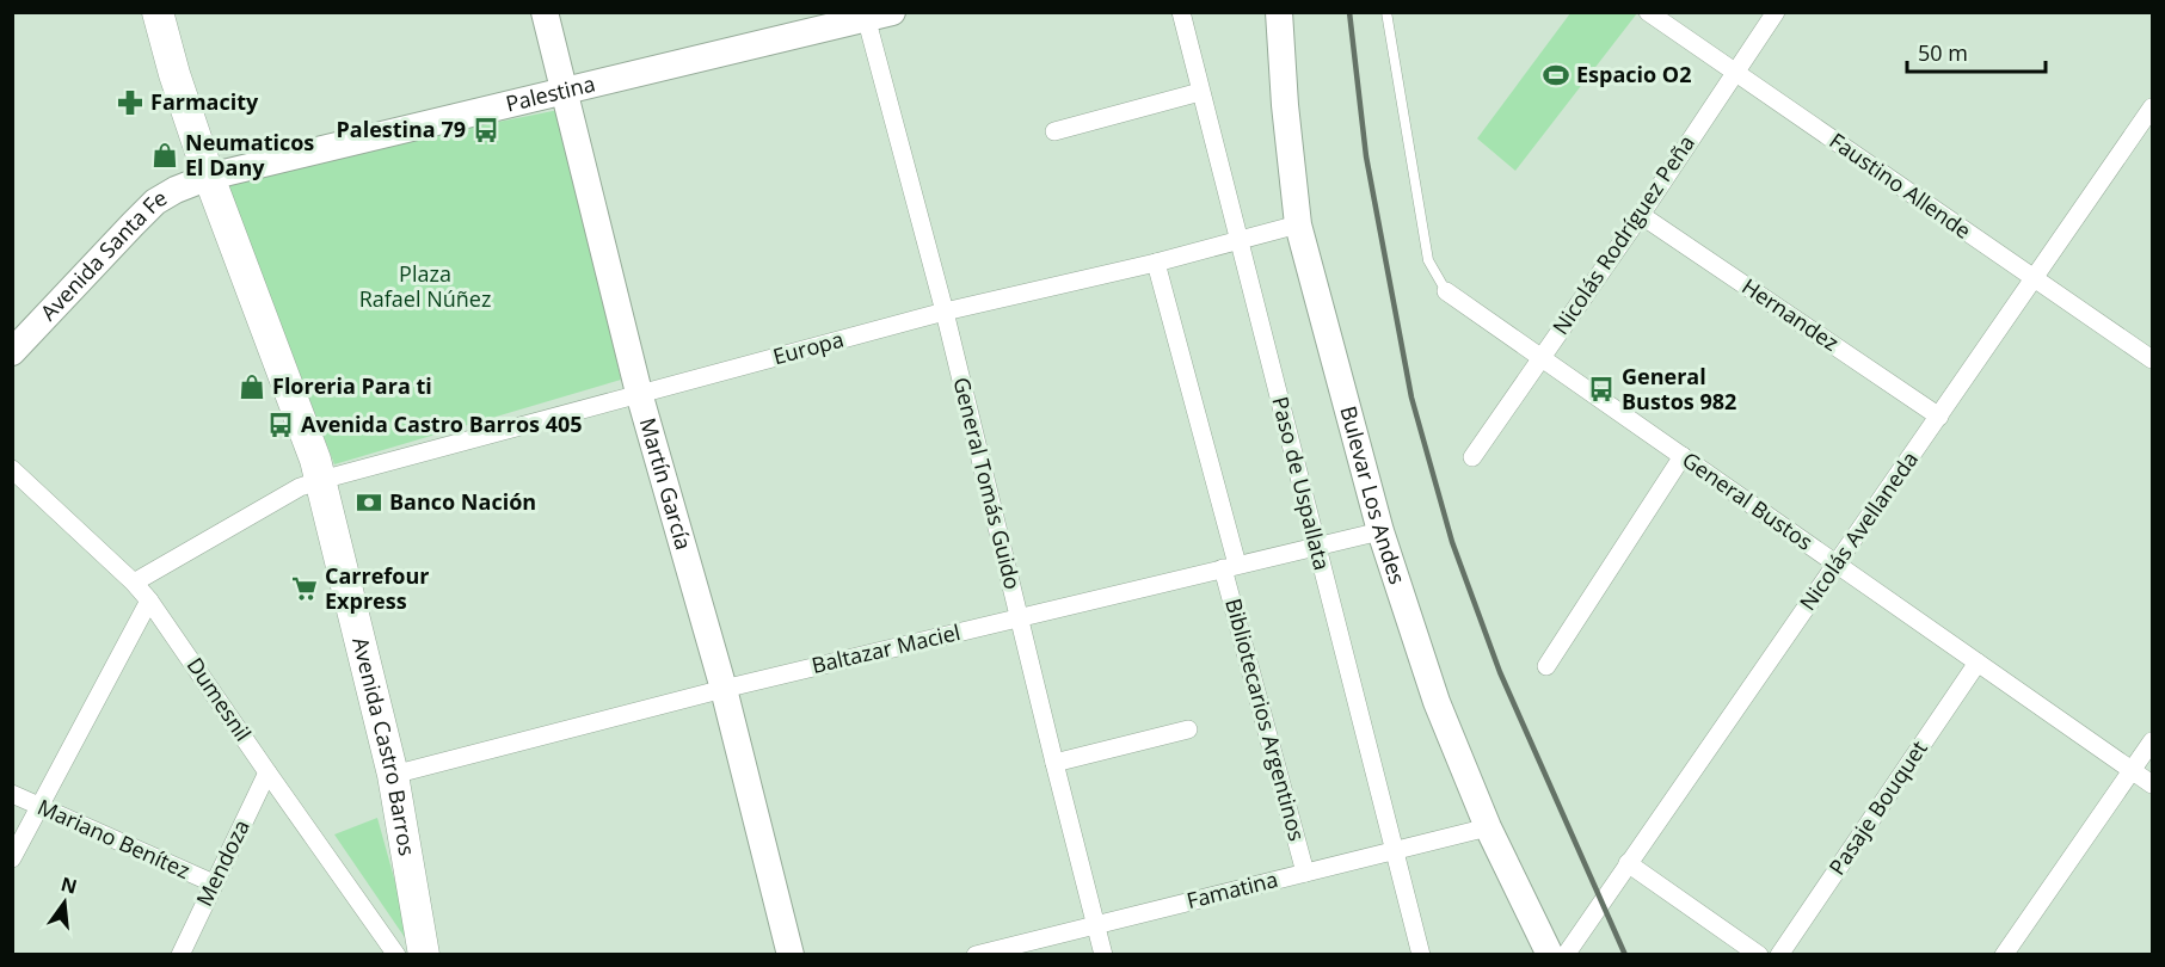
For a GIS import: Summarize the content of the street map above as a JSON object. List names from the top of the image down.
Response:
{
  "streets": {
    "main road": [
      "Palestina",
      "Avenida Santa Fe",
      "Martín García",
      "Bulevar Los Andes",
      "Avenida Castro Barros"
    ],
    "street": [
      "Faustino Allende",
      "Nicolás Rodríguez Peña",
      "Hernandez",
      "Europa",
      "General Tomás Guido",
      "Paso de Uspallata",
      "General Bustos",
      "Nicolás Avellaneda",
      "Baltazar Maciel",
      "Dumesnil",
      "Bibliotecarios Argentinos",
      "Pasaje Bouquet",
      "Mariano Benítez",
      "Mendoza",
      "Famatina"
    ]
  },
  "crossings": [
    ["Palestina", "Avenida Santa Fe"],
    ["Palestina", "General Tomás Guido"],
    ["Palestina", "Martín García"],
    ["Palestina", "Avenida Castro Barros"],
    ["Faustino Allende", "Nicolás Rodríguez Peña"],
    ["Faustino Allende", "Nicolás Avellaneda"],
    ["Nicolás Rodríguez Peña", "Hernandez"],
    ["Nicolás Rodríguez Peña", "General Bustos"],
    ["Avenida Santa Fe", "Avenida Castro Barros"],
    ["Hernandez", "Nicolás Avellaneda"],
    ["Europa", "General Tomás Guido"],
    ["Europa", "Paso de Uspallata"],
    ["Europa", "Martín García"],
    ["Europa", "Bulevar Los Andes"],
    ["Europa", "Dumesnil"],
    ["Europa", "Bibliotecarios Argentinos"],
    ["Europa", "Avenida Castro Barros"],
    ["General Tomás Guido", "Baltazar Maciel"],
    ["General Tomás Guido", "Famatina"],
    ["Paso de Uspallata", "Baltazar Maciel"],
    ["Paso de Uspallata", "Famatina"],
    ["Martín García", "Baltazar Maciel"],
    ["Bulevar Los Andes", "Baltazar Maciel"],
    ["Bulevar Los Andes", "Famatina"],
    ["General Bustos", "Nicolás Avellaneda"],
    ["General Bustos", "Pasaje Bouquet"],
    ["Baltazar Maciel", "Bibliotecarios Argentinos"],
    ["Baltazar Maciel", "Avenida Castro Barros"],
    ["Dumesnil", "Mendoza"],
    ["Bibliotecarios Argentinos", "Famatina"],
    ["Mariano Benítez", "Mendoza"]
  ],
  "parks": ["Plaza Rafael Núñez"],
  "places": {
    "sports": ["Espacio O2"],
    "pharmacy": ["Farmacity"],
    "bus stop": ["Palestina 79", "General Bustos 982", "Avenida Castro Barros 405"],
    "shop": ["Neumaticos El Dany", "Floreria Para ti"],
    "bank": ["Banco Nación"],
    "supermarket": ["Carrefour Express"]
  },
  "scale_bar": "50 m",
  "north": "top"
}
